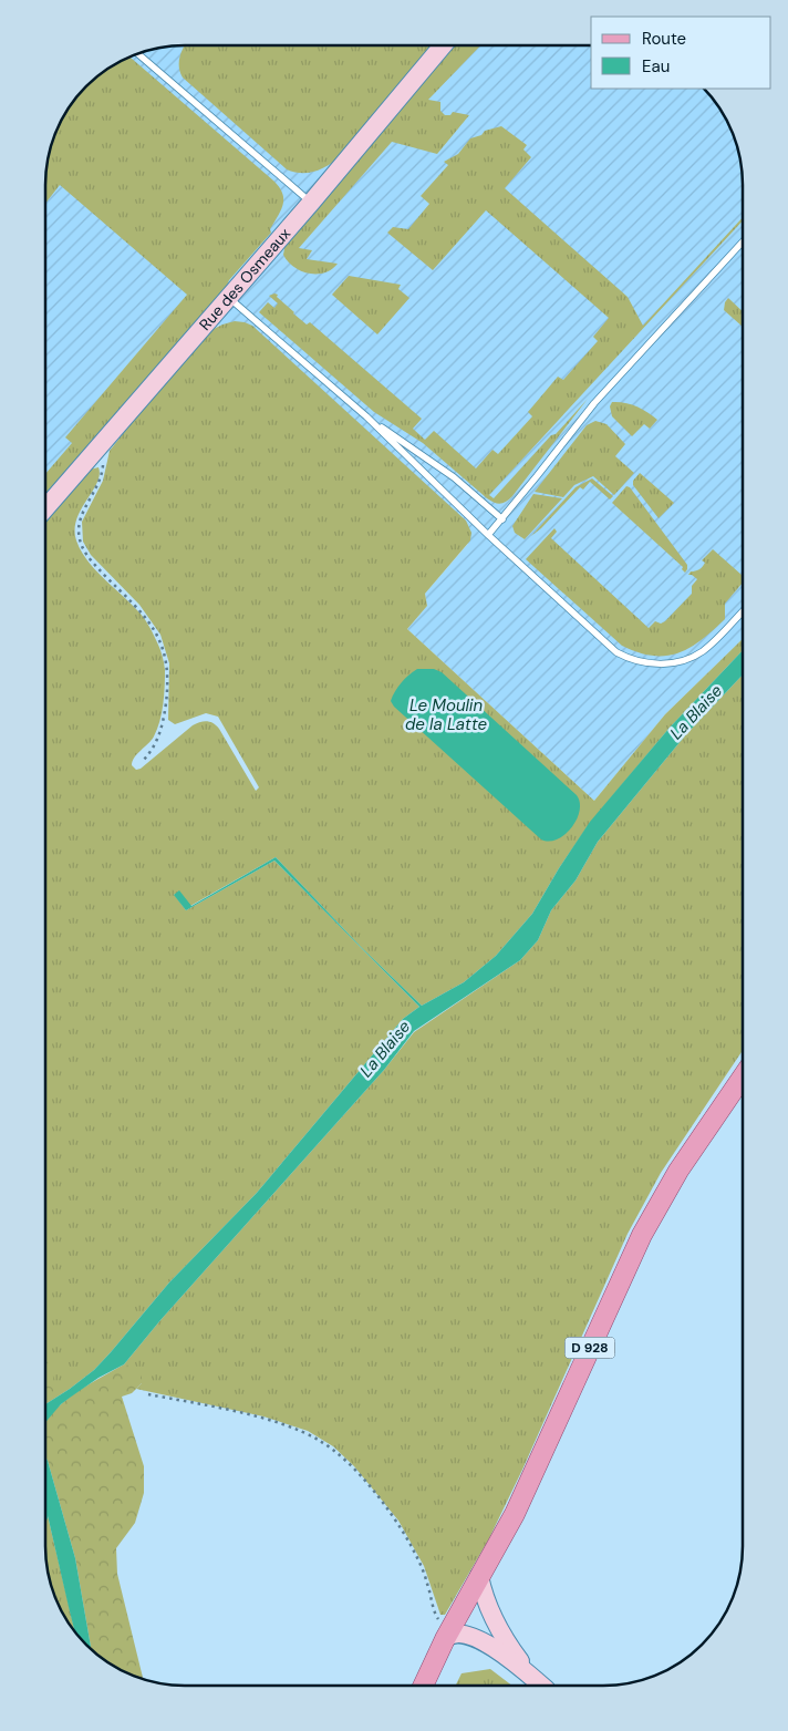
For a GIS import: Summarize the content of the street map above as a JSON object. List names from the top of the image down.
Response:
{
  "streets": {
    "main road": ["Rue des Osmeaux", "D 928"]
  },
  "water": ["Le Moulin de la Latte", "La Blaise"],
  "legend": ["Route", "Eau"]
}
